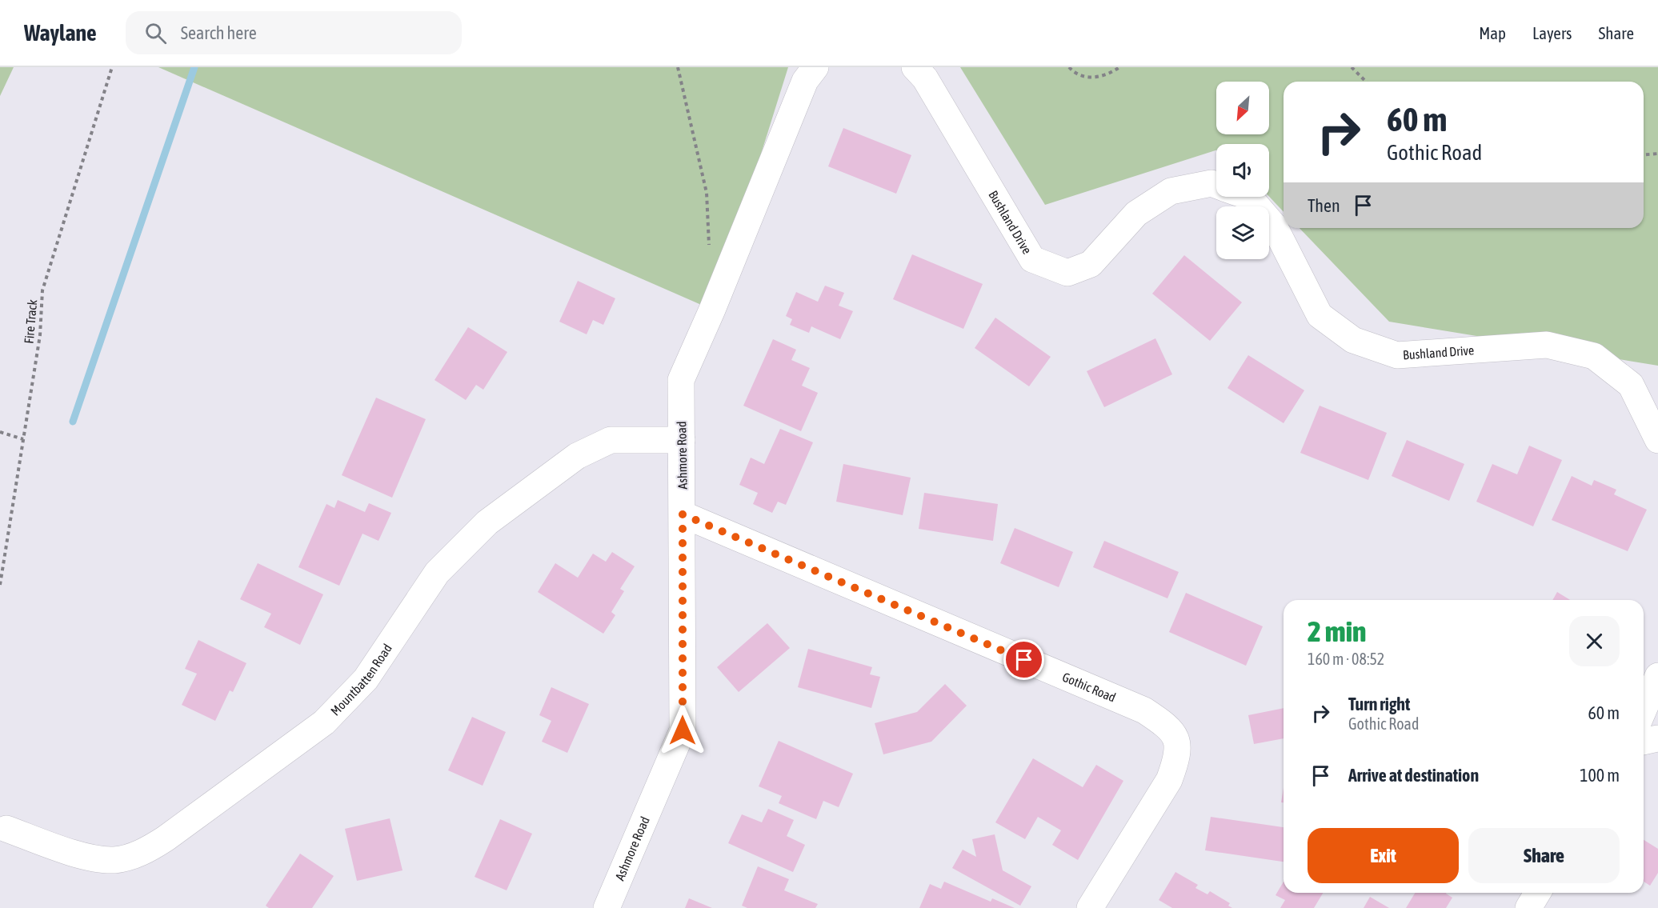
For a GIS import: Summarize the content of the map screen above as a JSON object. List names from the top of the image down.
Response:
{
  "streets": {
    "street": [
      "Bushland Drive",
      "Ashmore Road",
      "Mountbatten Road",
      "Gothic Road"
    ],
    "path": ["Fire Track"]
  },
  "crossings": [
    ["Ashmore Road", "Mountbatten Road"],
    ["Ashmore Road", "Gothic Road"]
  ],
  "north": "bottom left",
  "page": {
    "header": "Waylane",
    "search": "Search here",
    "nav": ["Map", "Layers", "Share"],
    "turn": ["60 m", "Gothic Road"],
    "then": "Then",
    "heading": ["2 min", "160 m · 08:52"],
    "list": [
      {
        "name": "Turn right",
        "note": "Gothic Road",
        "value": "60 m"
      },
      {
        "name": "Arrive at destination",
        "value": "100 m"
      }
    ],
    "buttons": ["Exit", "Share"]
  }
}
